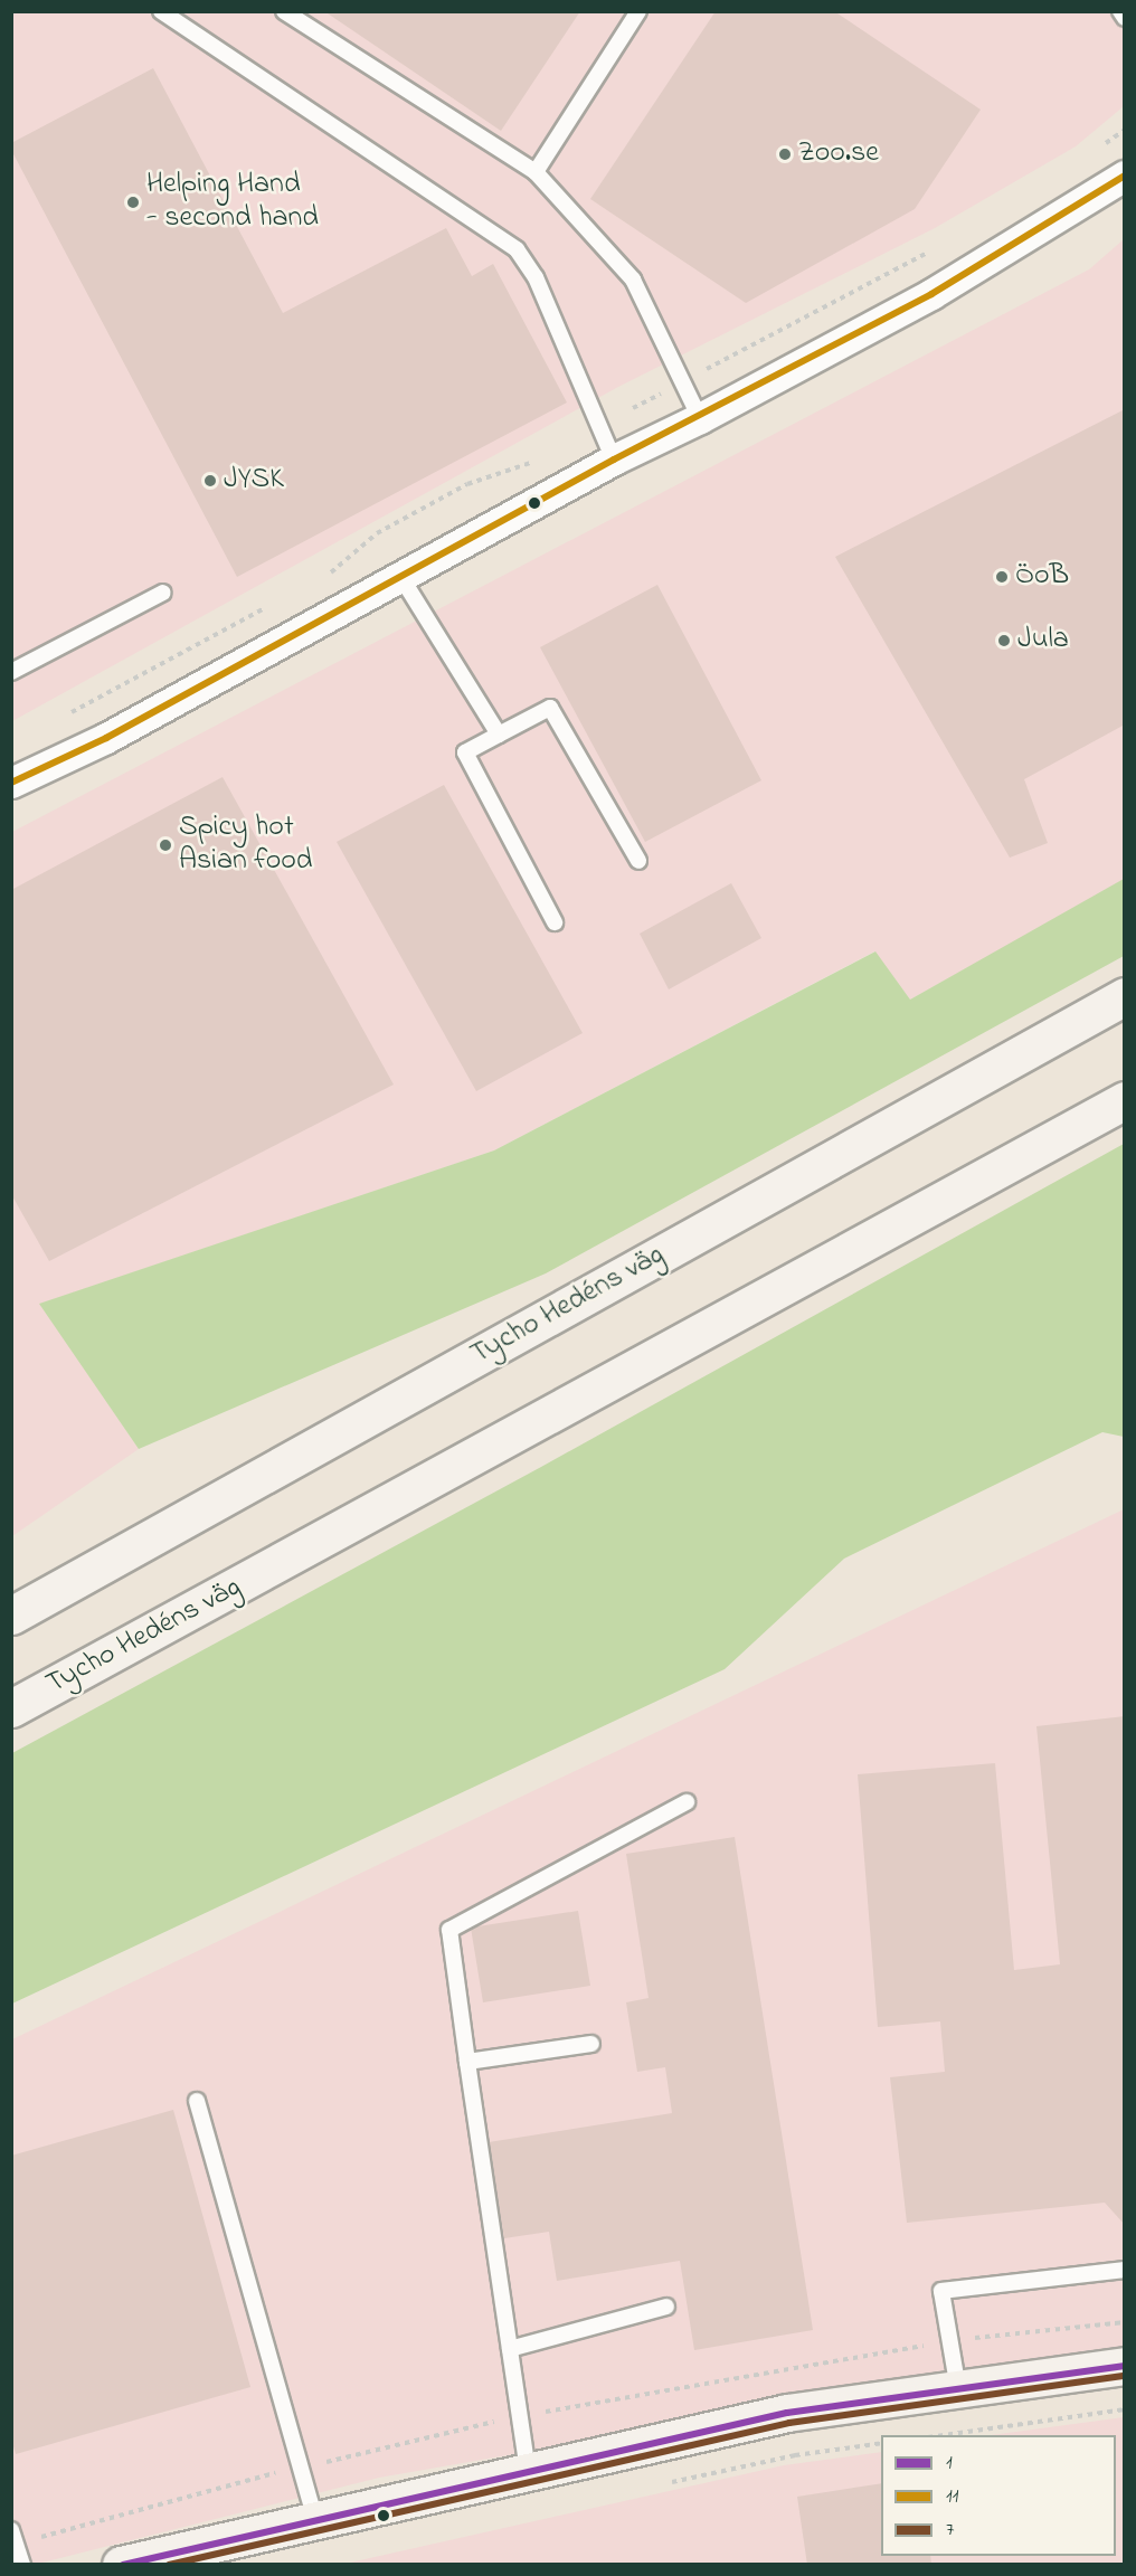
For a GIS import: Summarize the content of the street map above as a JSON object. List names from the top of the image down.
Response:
{
  "streets": {
    "main road": ["Tycho Hedéns väg"]
  },
  "places": [
    "Zoo.se",
    "Helping Hand - second hand",
    "JYSK",
    "ÖoB",
    "Jula",
    "Spicy hot Asian food"
  ],
  "lines": ["transit line 11", "transit line 1", "transit line 7"],
  "legend": ["1", "11", "7"]
}
